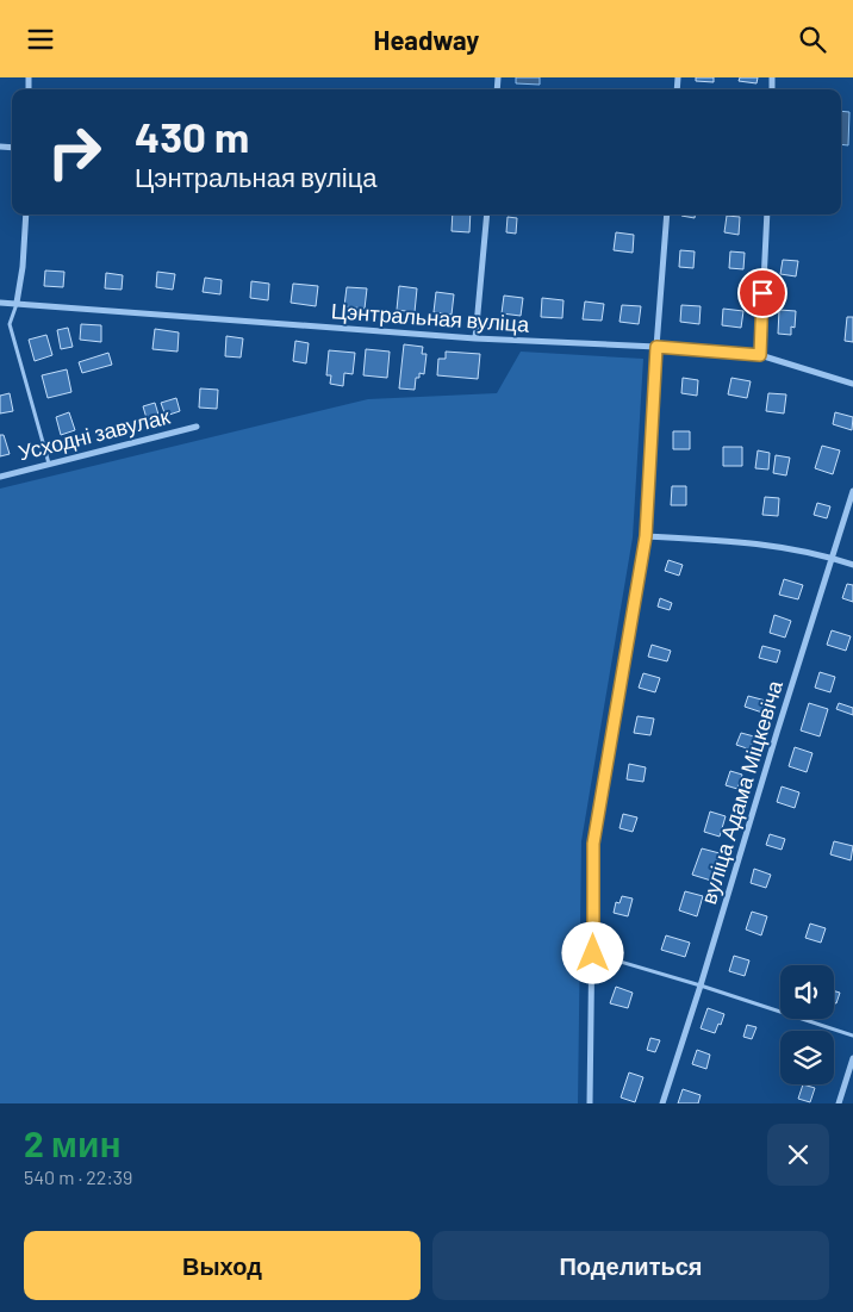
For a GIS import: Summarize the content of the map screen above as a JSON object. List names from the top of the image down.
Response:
{
  "streets": {
    "street": ["Цэнтральная вуліца", "Усходні завулак", "вуліца Адама Міцкевіча"]
  },
  "page": {
    "header": "Headway",
    "turn": ["430 m", "Цэнтральная вуліца"],
    "heading": ["2 мин", "540 m · 22:39"],
    "buttons": ["Выход", "Поделиться"]
  }
}
